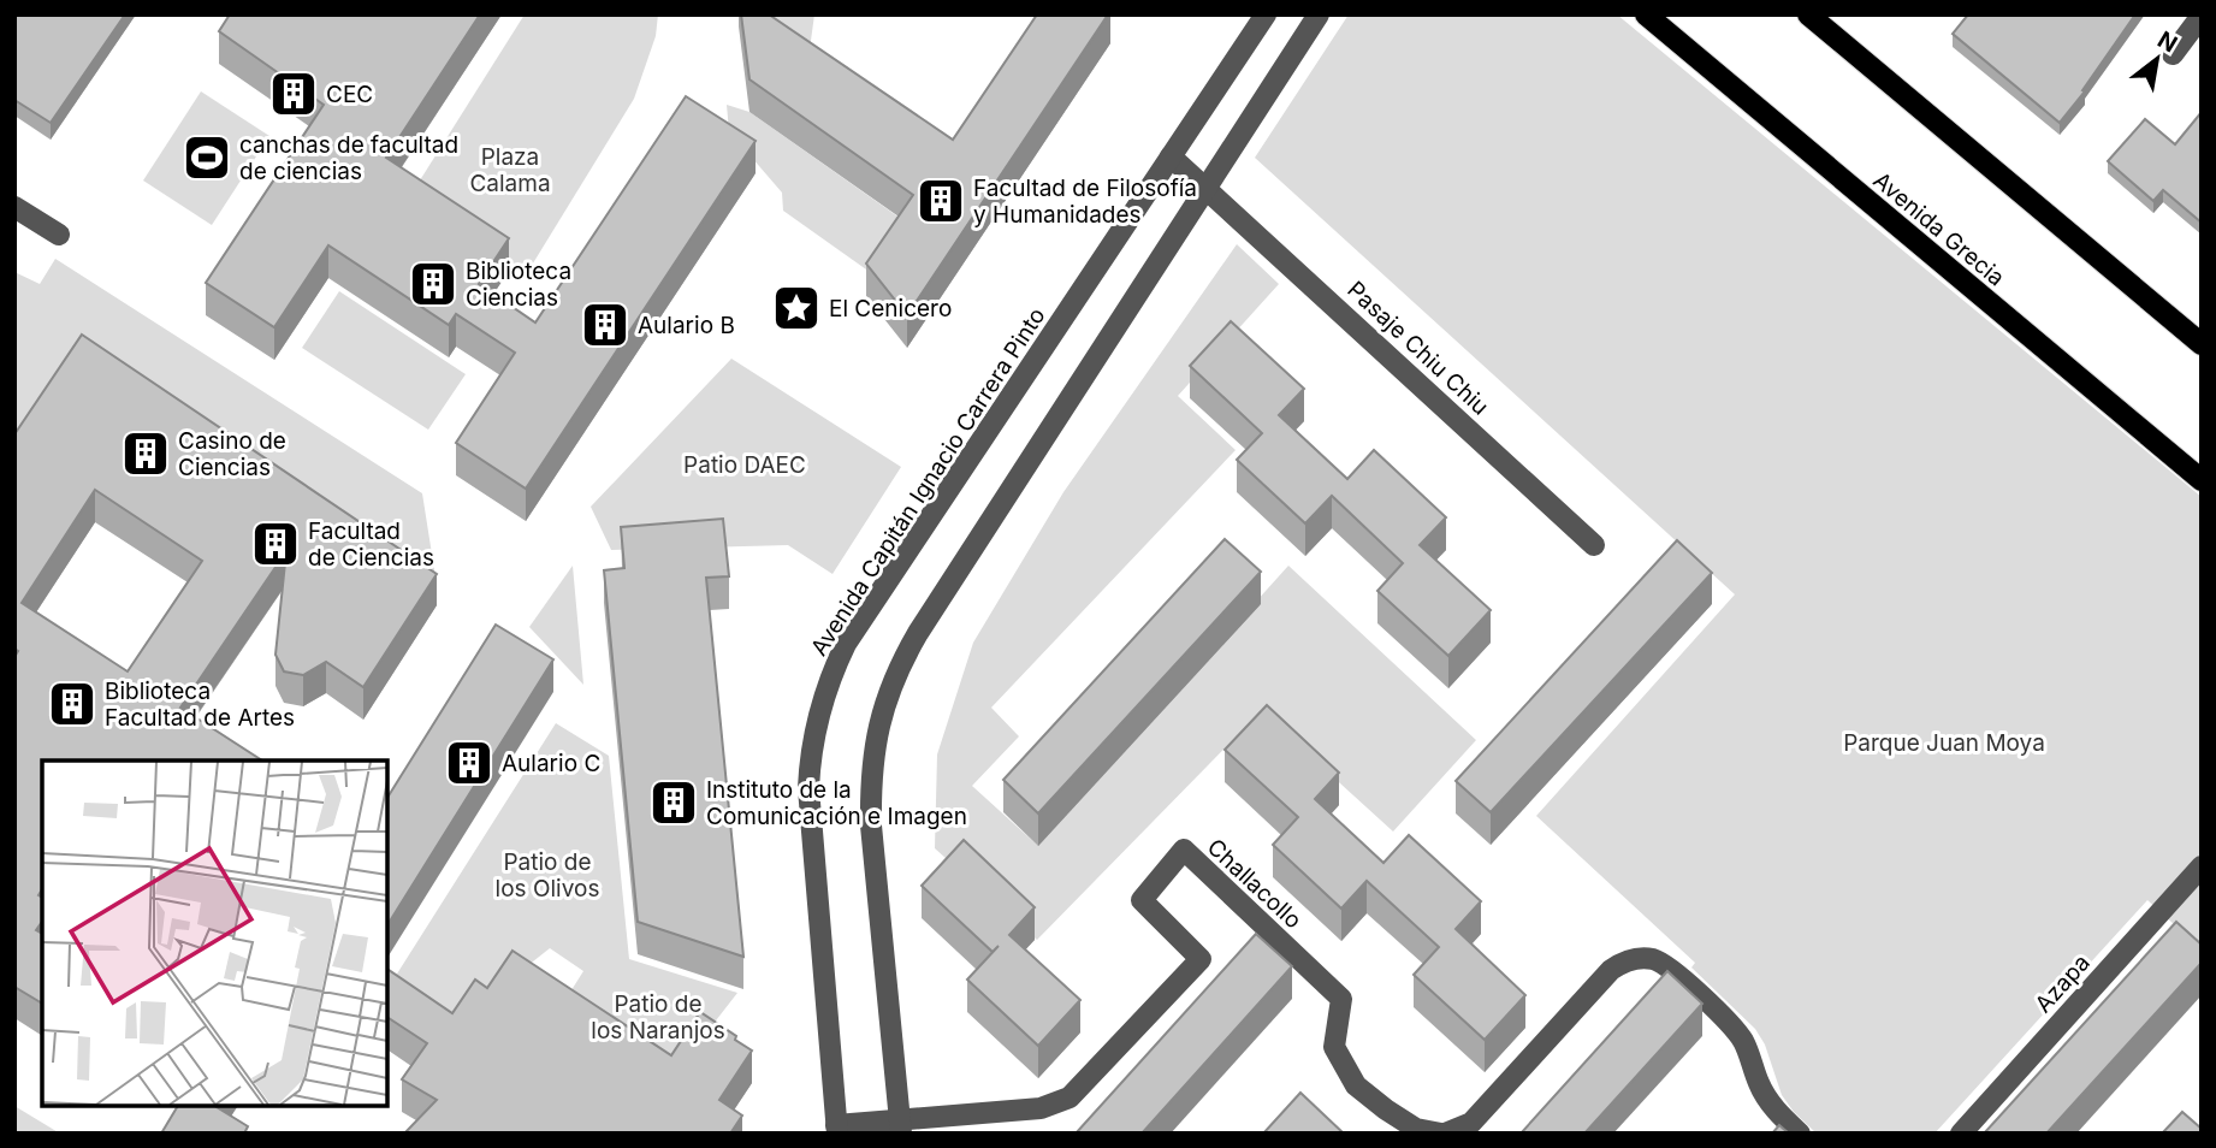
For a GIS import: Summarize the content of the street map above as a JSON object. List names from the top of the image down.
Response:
{
  "streets": {
    "main road": ["Avenida Grecia"],
    "street": [
      "Pasaje Chiu Chiu",
      "Avenida Capitán Ignacio Carrera Pinto",
      "Challacollo",
      "Azapa"
    ]
  },
  "crossings": [
    ["Pasaje Chiu Chiu", "Avenida Capitán Ignacio Carrera Pinto"]
  ],
  "parks": [
    "Plaza Calama",
    "Patio DAEC",
    "Parque Juan Moya",
    "Patio de los Olivos",
    "Patio de los Naranjos"
  ],
  "places": {
    "building": [
      "CEC",
      "Facultad de Filosofía y Humanidades",
      "Biblioteca Ciencias",
      "Aulario B",
      "Casino de Ciencias",
      "Facultad de Ciencias",
      "Biblioteca Facultad de Artes",
      "Aulario C",
      "Instituto de la Comunicación e Imagen"
    ],
    "sports": ["canchas de facultad de ciencias"],
    "place": ["El Cenicero"]
  },
  "north": "top right"
}
